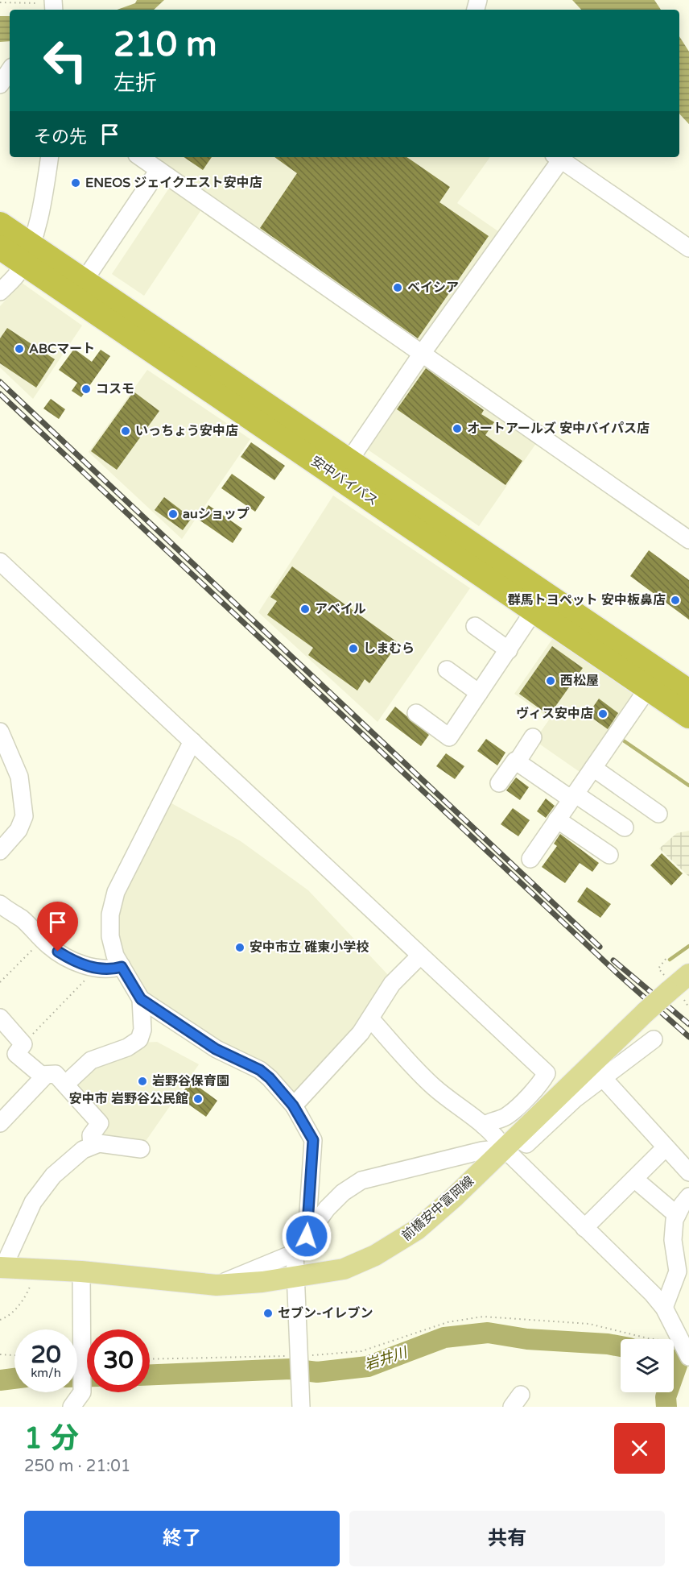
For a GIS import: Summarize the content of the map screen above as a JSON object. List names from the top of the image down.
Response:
{
  "streets": {
    "highway": ["安中バイパス"],
    "main road": ["前橋安中富岡線"]
  },
  "water": ["岩井川"],
  "places": [
    "ENEOS ジェイクエスト安中店",
    "ベイシア",
    "ABCマート",
    "コスモ",
    "オートアールズ 安中バイパス店",
    "いっちょう安中店",
    "auショップ",
    "群馬トヨペット 安中板鼻店",
    "アベイル",
    "しまむら",
    "西松屋",
    "ヴィス安中店",
    "安中市立 碓東小学校",
    "岩野谷保育園",
    "安中市 岩野谷公民館",
    "セブン-イレブン"
  ],
  "page": {
    "turn": ["210 m", "左折"],
    "then": "その先",
    "speed": "20 km/h",
    "limit": "30",
    "heading": ["1 分", "250 m · 21:01"],
    "buttons": ["終了", "共有"]
  }
}
